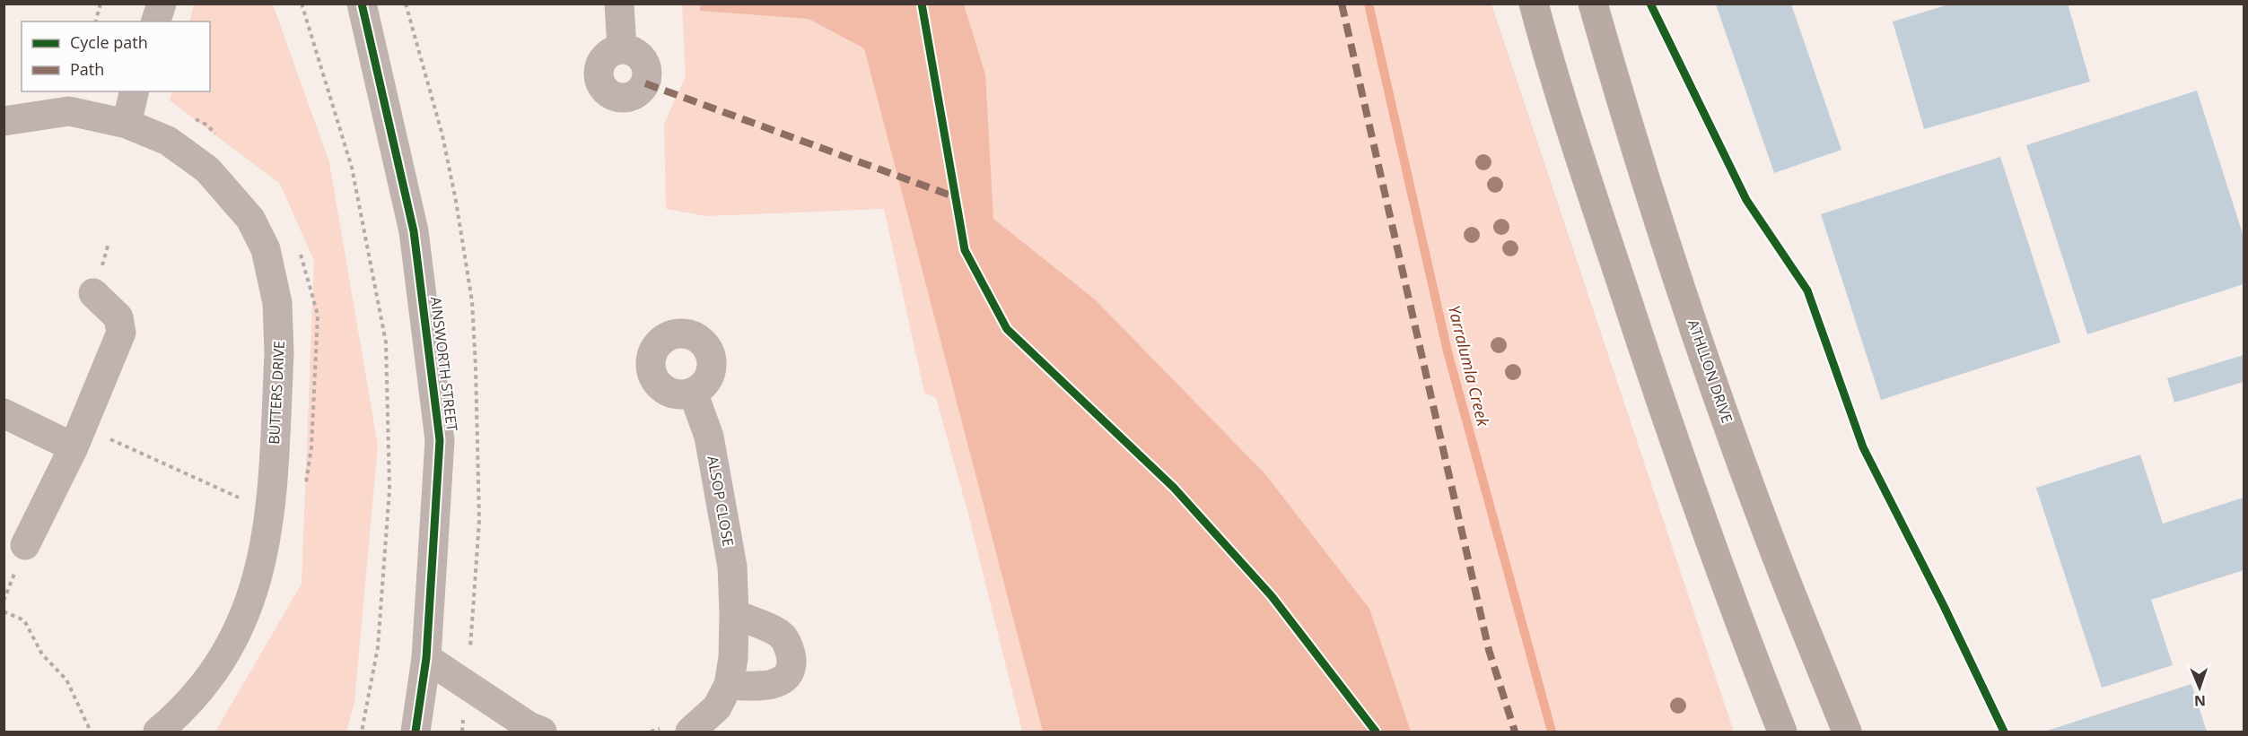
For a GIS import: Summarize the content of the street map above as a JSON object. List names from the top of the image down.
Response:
{
  "streets": {
    "main road": ["ATHLLON DRIVE"],
    "street": ["AINSWORTH STREET", "BUTTERS DRIVE", "ALSOP CLOSE"]
  },
  "water": ["Yarralumla Creek"],
  "legend": ["Cycle path", "Path"],
  "north": "bottom"
}
